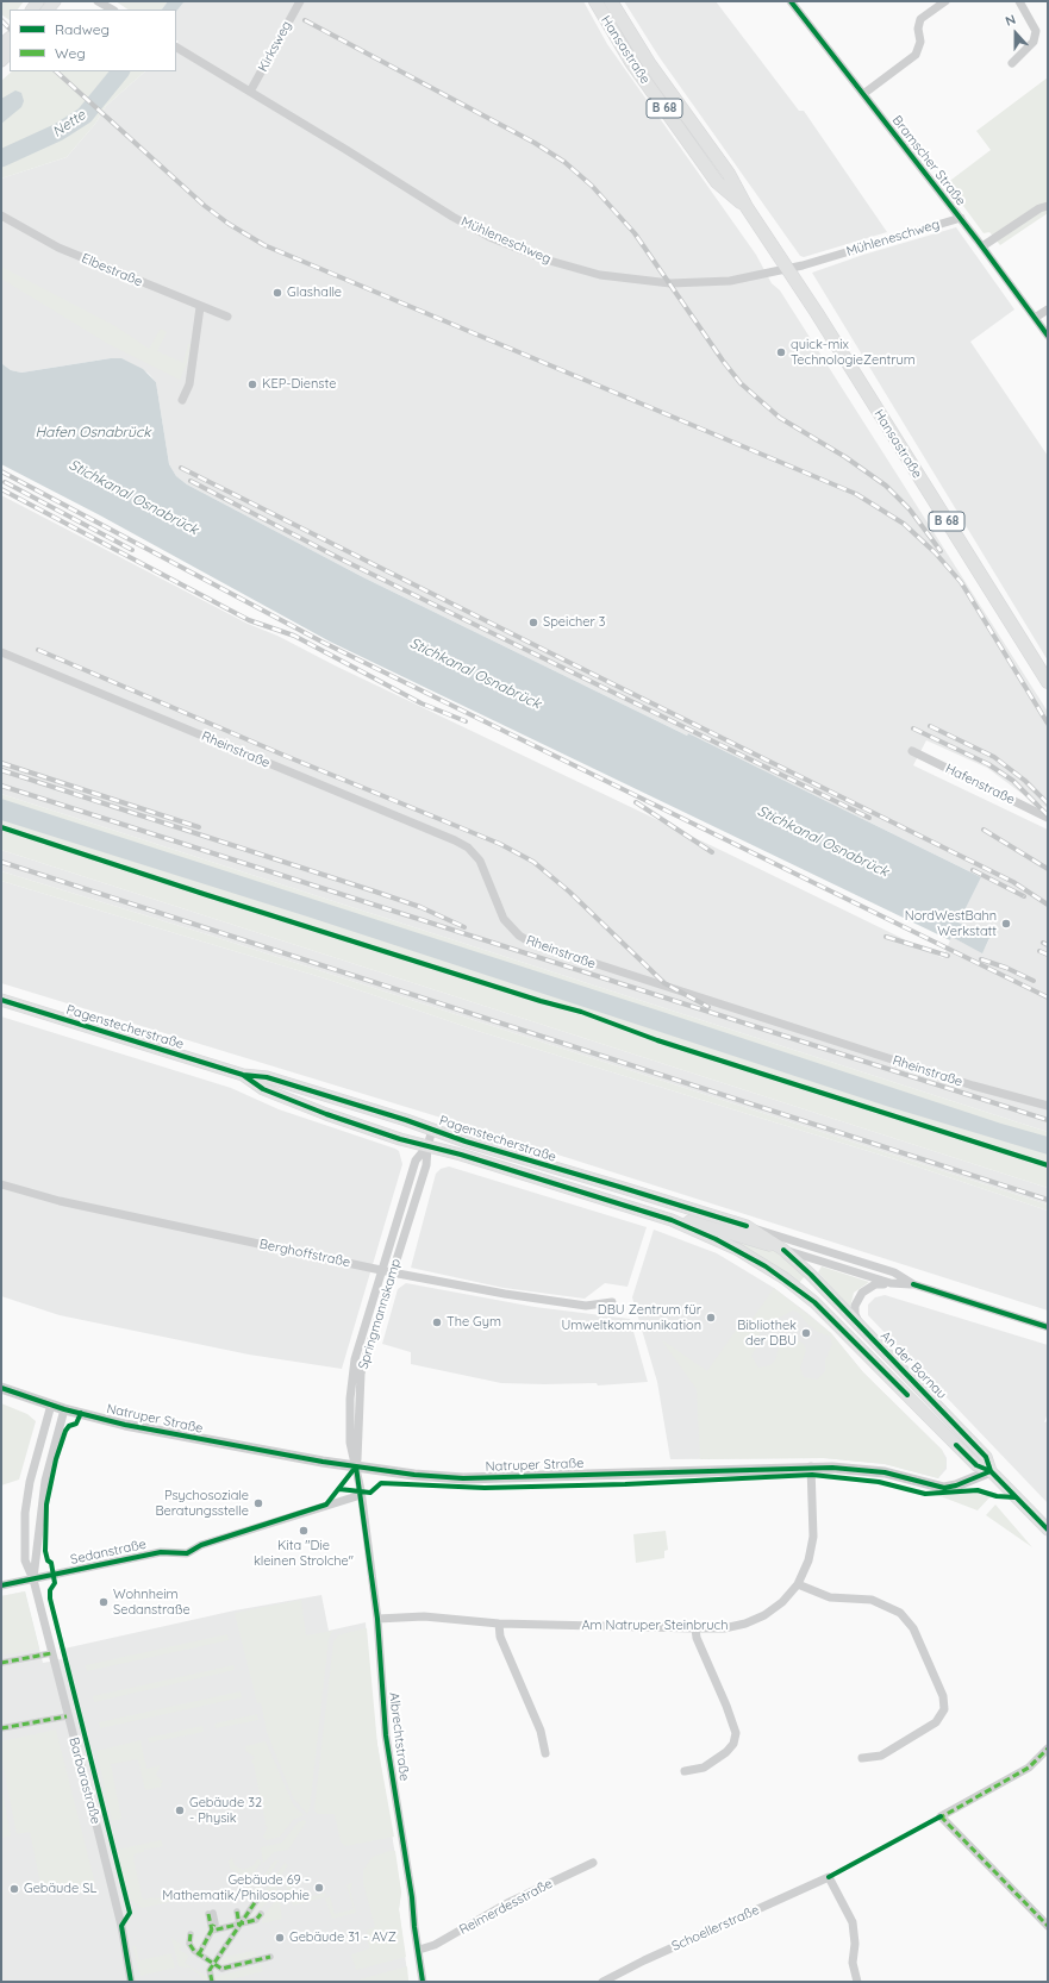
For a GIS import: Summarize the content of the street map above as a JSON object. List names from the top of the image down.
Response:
{
  "streets": {
    "main road": [
      "Hansastraße",
      "B 68",
      "Pagenstecherstraße",
      "An der Bornau"
    ],
    "street": [
      "Kirksweg",
      "Bramscher Straße",
      "Mühleneschweg",
      "Elbestraße",
      "Rheinstraße",
      "Hafenstraße",
      "Berghoffstraße",
      "Springmannskamp",
      "Natruper Straße",
      "Sedanstraße",
      "Am Natruper Steinbruch",
      "Albrechtstraße",
      "Barbarastraße",
      "Reimerdesstraße",
      "Schoellerstraße"
    ]
  },
  "crossings": [
    ["Kirksweg", "Mühleneschweg"],
    ["Hansastraße", "Mühleneschweg"],
    ["Bramscher Straße", "Mühleneschweg"],
    ["Pagenstecherstraße", "Springmannskamp"],
    ["Pagenstecherstraße", "An der Bornau"],
    ["Berghoffstraße", "Springmannskamp"],
    ["Springmannskamp", "Natruper Straße"],
    ["Springmannskamp", "Albrechtstraße"],
    ["An der Bornau", "Natruper Straße"],
    ["Natruper Straße", "Am Natruper Steinbruch"],
    ["Natruper Straße", "Albrechtstraße"],
    ["Natruper Straße", "Barbarastraße"],
    ["Sedanstraße", "Albrechtstraße"],
    ["Sedanstraße", "Barbarastraße"],
    ["Am Natruper Steinbruch", "Albrechtstraße"],
    ["Albrechtstraße", "Reimerdesstraße"]
  ],
  "water": ["Nette", "Hafen Osnabrück", "Stichkanal Osnabrück"],
  "places": [
    "Glashalle",
    "quick-mix TechnologieZentrum",
    "KEP-Dienste",
    "Speicher 3",
    "NordWestBahn Werkstatt",
    "DBU Zentrum für Umweltkommunikation",
    "The Gym",
    "Bibliothek der DBU",
    "Psychosoziale Beratungsstelle",
    "Kita \"Die kleinen Strolche\"",
    "Wohnheim Sedanstraße",
    "Gebäude 32 - Physik",
    "Gebäude 69 - Mathematik/Philosophie",
    "Gebäude SL",
    "Gebäude 31 - AVZ"
  ],
  "legend": ["Radweg", "Weg"],
  "north": "top"
}
